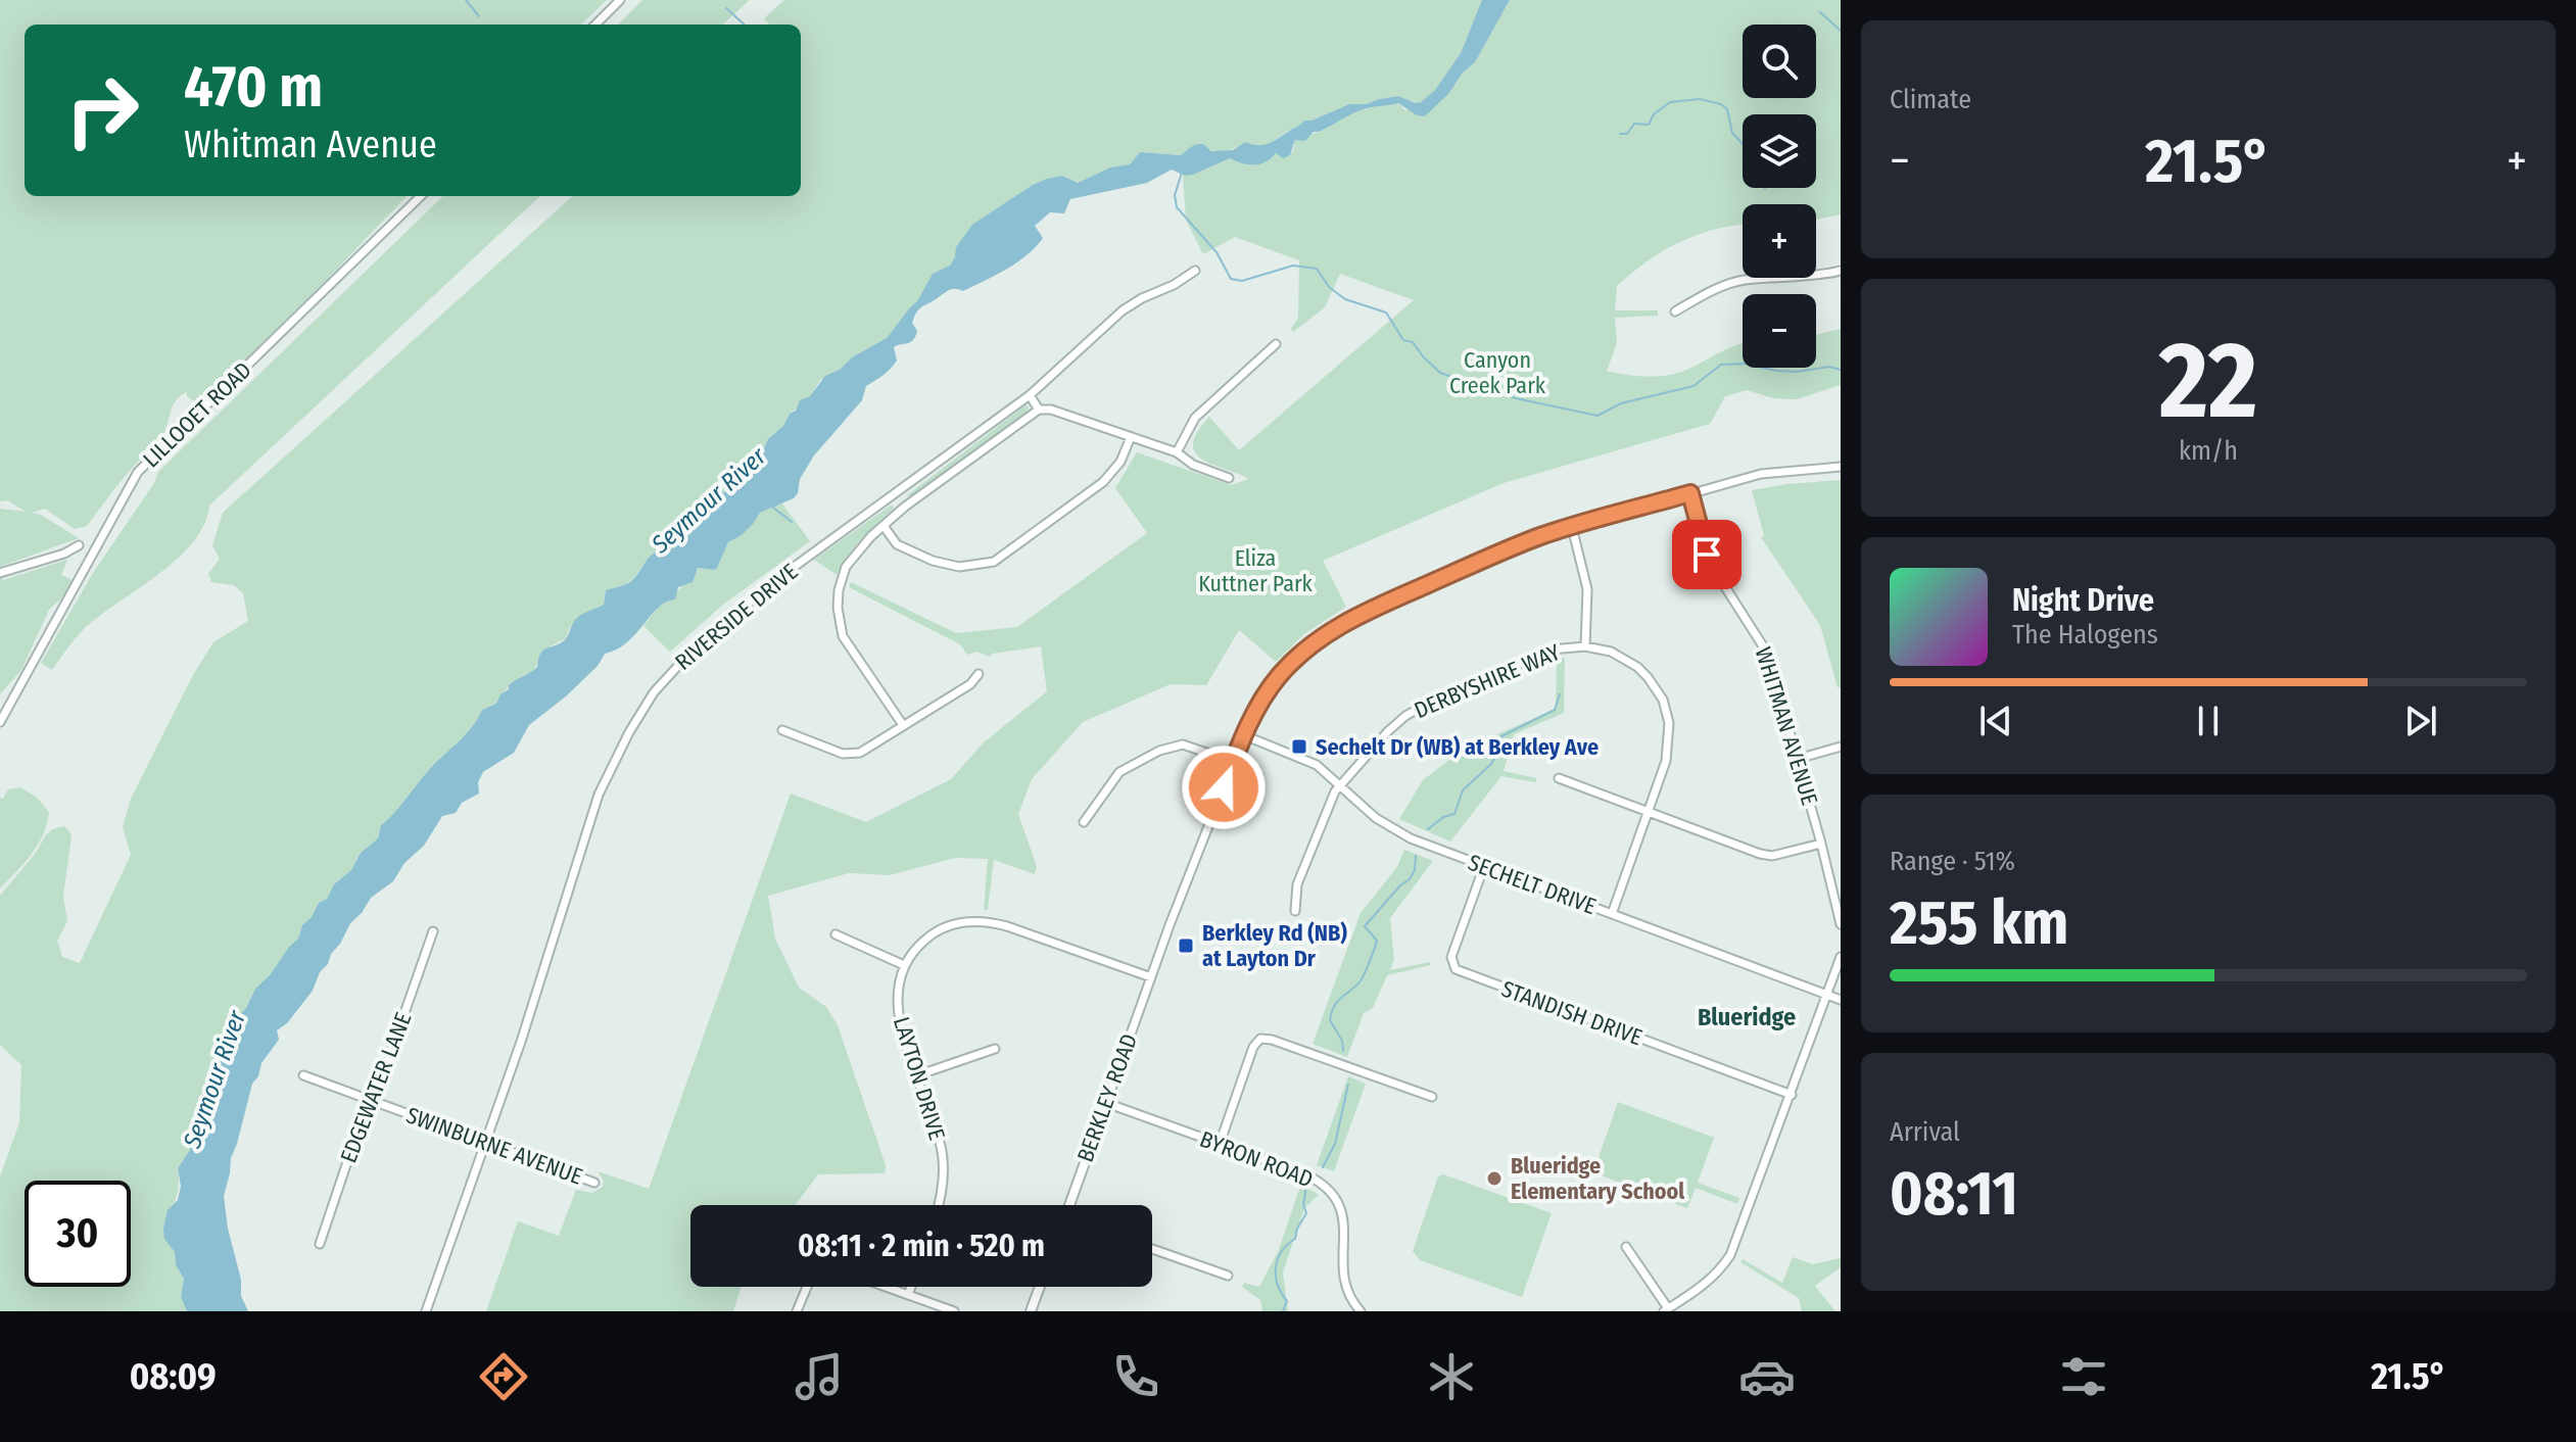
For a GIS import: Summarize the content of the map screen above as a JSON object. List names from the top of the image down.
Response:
{
  "streets": {
    "street": [
      "LILLOOET ROAD",
      "RIVERSIDE DRIVE",
      "DERBYSHIRE WAY",
      "WHITMAN AVENUE",
      "SECHELT DRIVE",
      "STANDISH DRIVE",
      "LAYTON DRIVE",
      "EDGEWATER LANE",
      "BERKLEY ROAD",
      "SWINBURNE AVENUE",
      "BYRON ROAD"
    ]
  },
  "crossings": [
    ["RIVERSIDE DRIVE", "SWINBURNE AVENUE"],
    ["DERBYSHIRE WAY", "SECHELT DRIVE"],
    ["WHITMAN AVENUE", "BERKLEY ROAD"],
    ["SECHELT DRIVE", "STANDISH DRIVE"],
    ["SECHELT DRIVE", "BERKLEY ROAD"],
    ["EDGEWATER LANE", "SWINBURNE AVENUE"],
    ["BERKLEY ROAD", "BYRON ROAD"]
  ],
  "districts": ["Blueridge"],
  "water": ["Seymour River"],
  "parks": ["Canyon Creek Park", "Eliza Kuttner Park"],
  "places": {
    "transit": ["Sechelt Dr (WB) at Berkley Ave", "Berkley Rd (NB) at Layton Dr"],
    "other": ["Blueridge Elementary School"]
  },
  "page": {
    "tile": [
      "Climate",
      ["22", "km/h"],
      ["Range · 51%", "255 km"],
      ["Arrival", "08:11"]
    ],
    "map_buttons": ["+", "−"],
    "turn": ["470 m", "Whitman Avenue"],
    "heat": ["−", "21.5°", "+"],
    "song": ["Night Drive", "The Halogens"],
    "limit": "30",
    "trip": "08:11 · 2 min · 520 m",
    "tabs": ["08:09", "21.5°"]
  }
}
